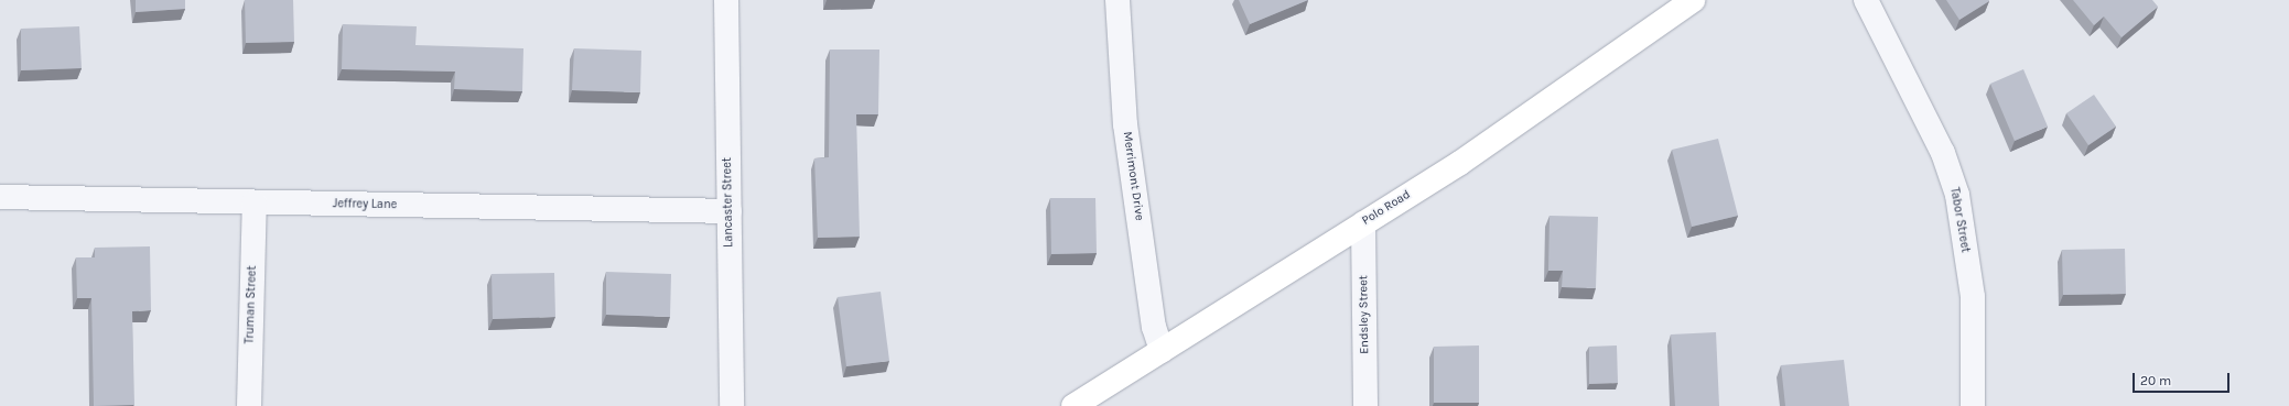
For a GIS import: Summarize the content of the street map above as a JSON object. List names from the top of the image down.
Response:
{
  "streets": {
    "main road": ["Polo Road"],
    "street": [
      "Merrimont Drive",
      "Lancaster Street",
      "Jeffrey Lane",
      "Tabor Street",
      "Truman Street",
      "Endsley Street"
    ]
  },
  "crossings": [
    ["Merrimont Drive", "Polo Road"],
    ["Lancaster Street", "Jeffrey Lane"],
    ["Jeffrey Lane", "Truman Street"],
    ["Polo Road", "Endsley Street"]
  ],
  "scale_bar": "20 m"
}
